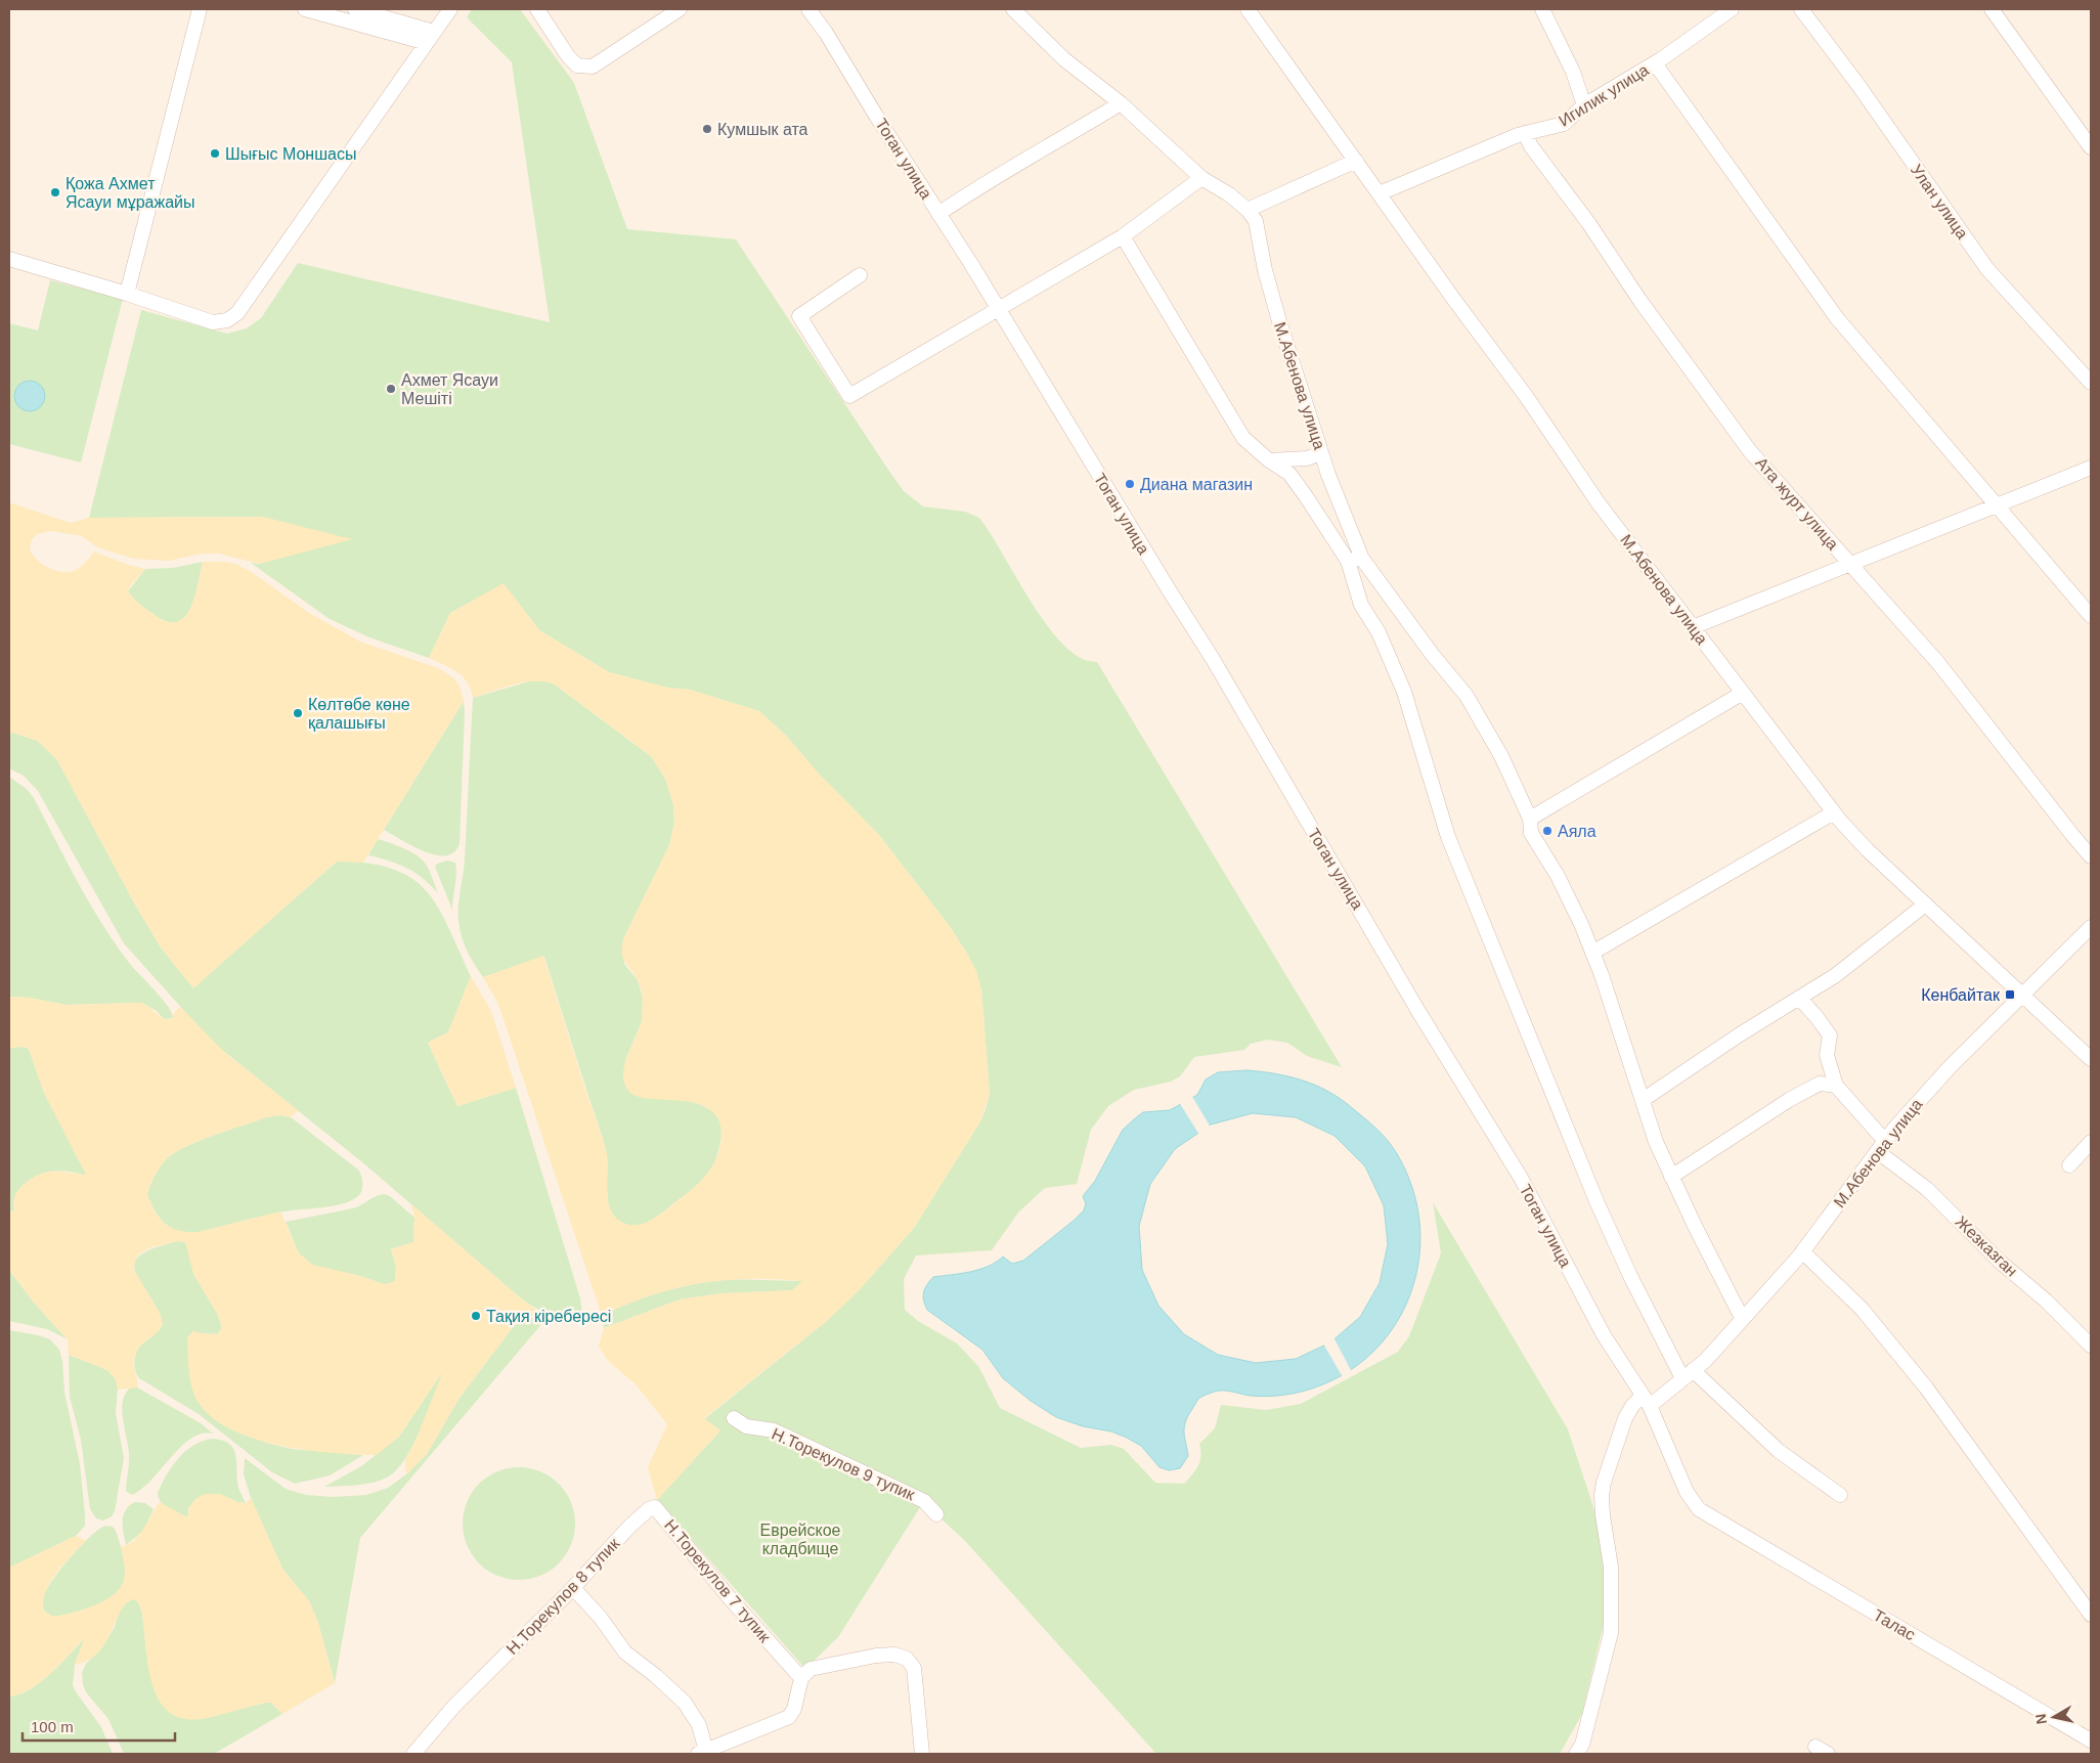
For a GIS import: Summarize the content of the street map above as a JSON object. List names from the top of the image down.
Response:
{
  "streets": {
    "street": [
      "Игилик улица",
      "Тоган улица",
      "Улан улица",
      "М.Абенова улица",
      "Ата журт улица",
      "Жезказган",
      "Н.Торекулов 9 тупик",
      "Н.Торекулов 7 тупик",
      "Н.Торекулов 8 тупик",
      "Талас"
    ]
  },
  "crossings": [
    ["Игилик улица", "М.Абенова улица"],
    ["Игилик улица", "Ата журт улица"],
    ["Тоган улица", "М.Абенова улица"],
    ["Тоган улица", "Талас"],
    ["М.Абенова улица", "Жезказган"],
    ["Н.Торекулов 7 тупик", "Н.Торекулов 8 тупик"]
  ],
  "parks": ["Еврейское кладбище"],
  "places": {
    "other": [
      "Кумшык ата",
      "Шығыс Моншасы",
      "Қожа Ахмет Ясауи мұражайы",
      "Ахмет Ясауи Мешіті",
      "Диана магазин",
      "Көлтөбе көне қалашығы",
      "Аяла",
      "Тақия кіребересі"
    ],
    "transit": ["Кенбайтак"]
  },
  "scale_bar": "100 m",
  "north": "left"
}
